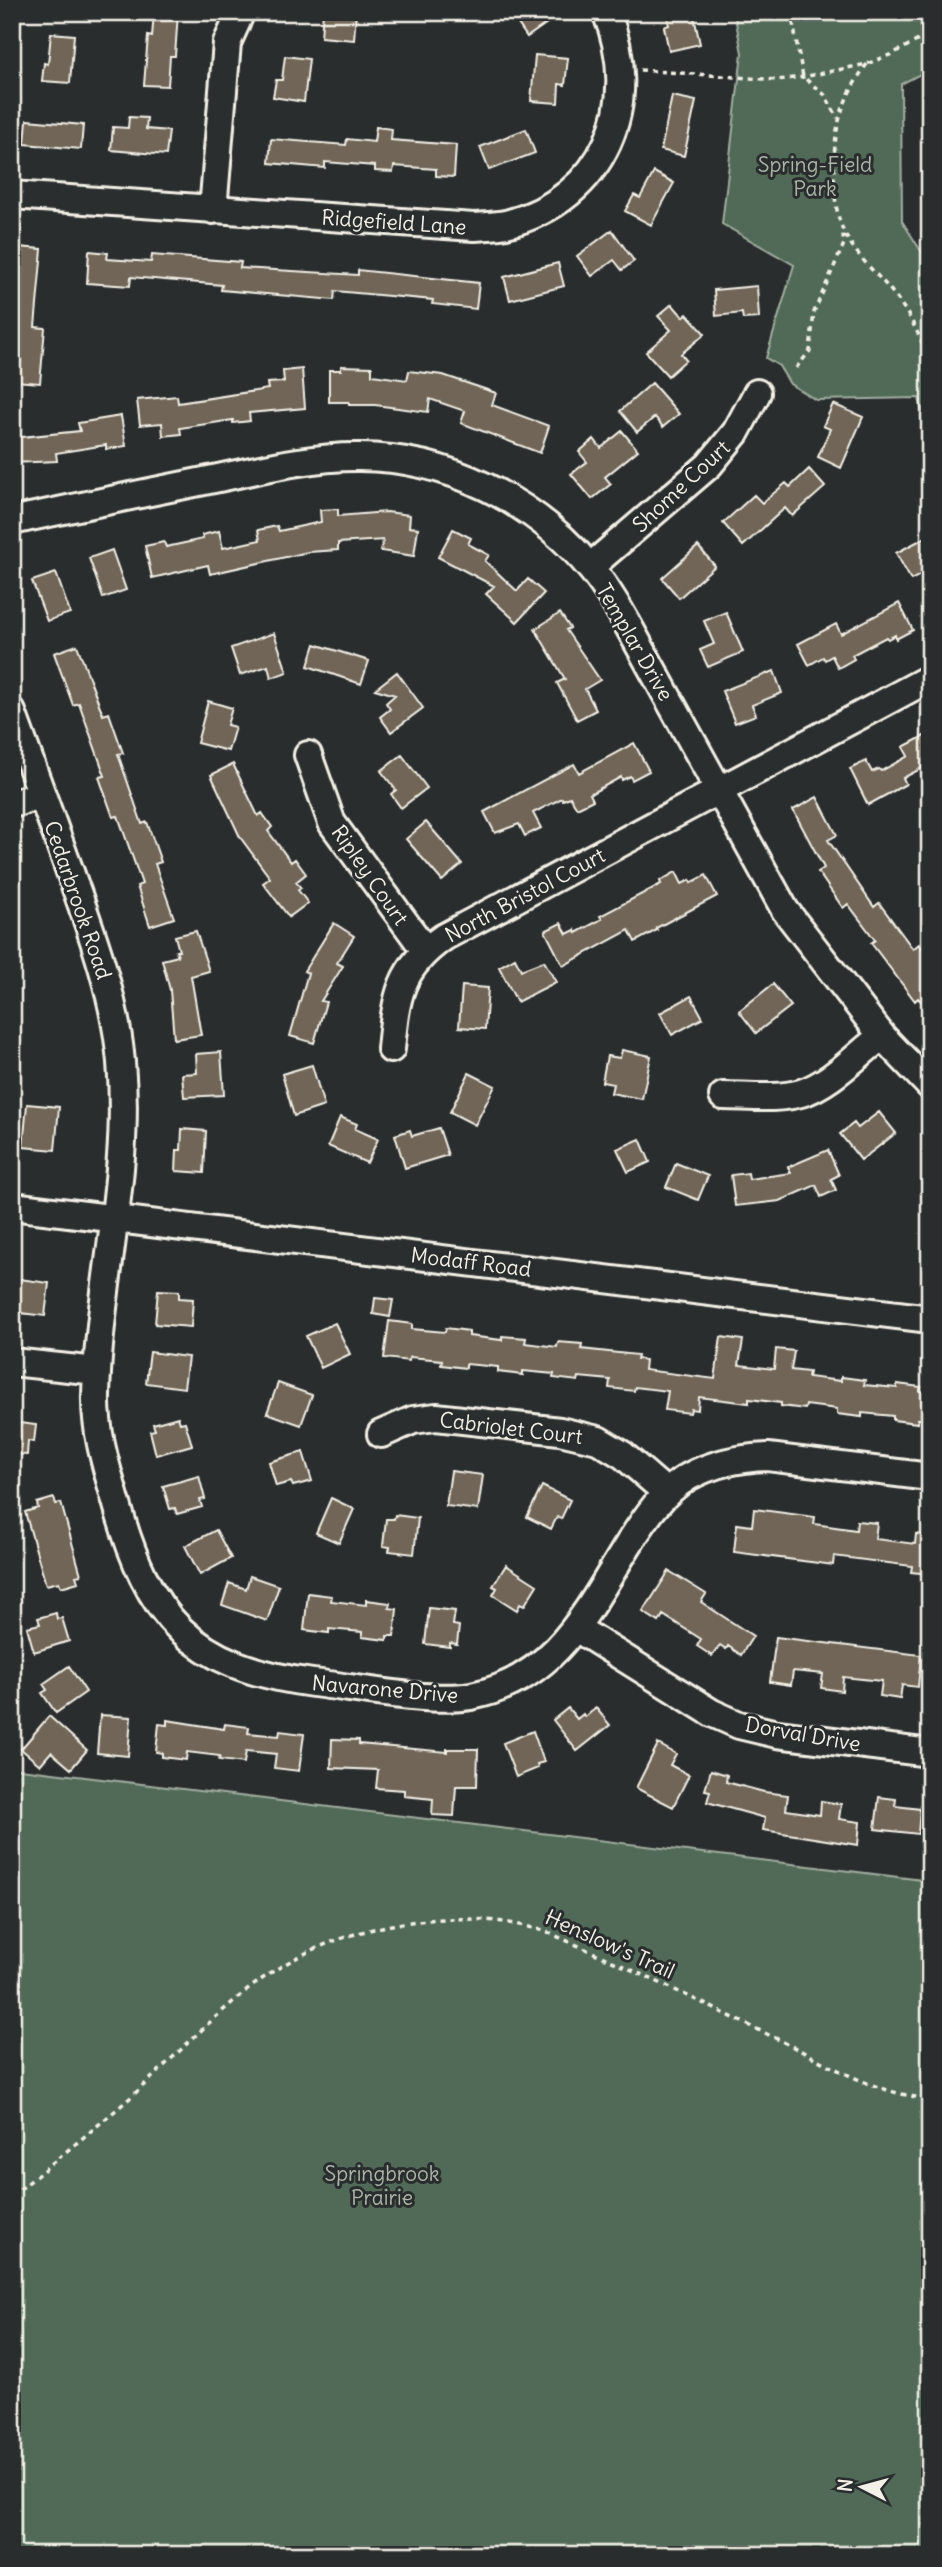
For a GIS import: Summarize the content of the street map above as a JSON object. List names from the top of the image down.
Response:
{
  "streets": {
    "street": [
      "Ridgefield Lane",
      "Shome Court",
      "Templar Drive",
      "Ripley Court",
      "North Bristol Court",
      "Cedarbrook Road",
      "Modaff Road",
      "Cabriolet Court",
      "Navarone Drive",
      "Dorval Drive"
    ],
    "path": ["Henslow's Trail"]
  },
  "crossings": [
    ["Shome Court", "Templar Drive"],
    ["Templar Drive", "North Bristol Court"],
    ["Ripley Court", "North Bristol Court"],
    ["Cedarbrook Road", "Modaff Road"],
    ["Cedarbrook Road", "Navarone Drive"],
    ["Modaff Road", "Navarone Drive"],
    ["Cabriolet Court", "Navarone Drive"],
    ["Navarone Drive", "Dorval Drive"]
  ],
  "parks": ["Spring-Field Park", "Springbrook Prairie"],
  "north": "left"
}
